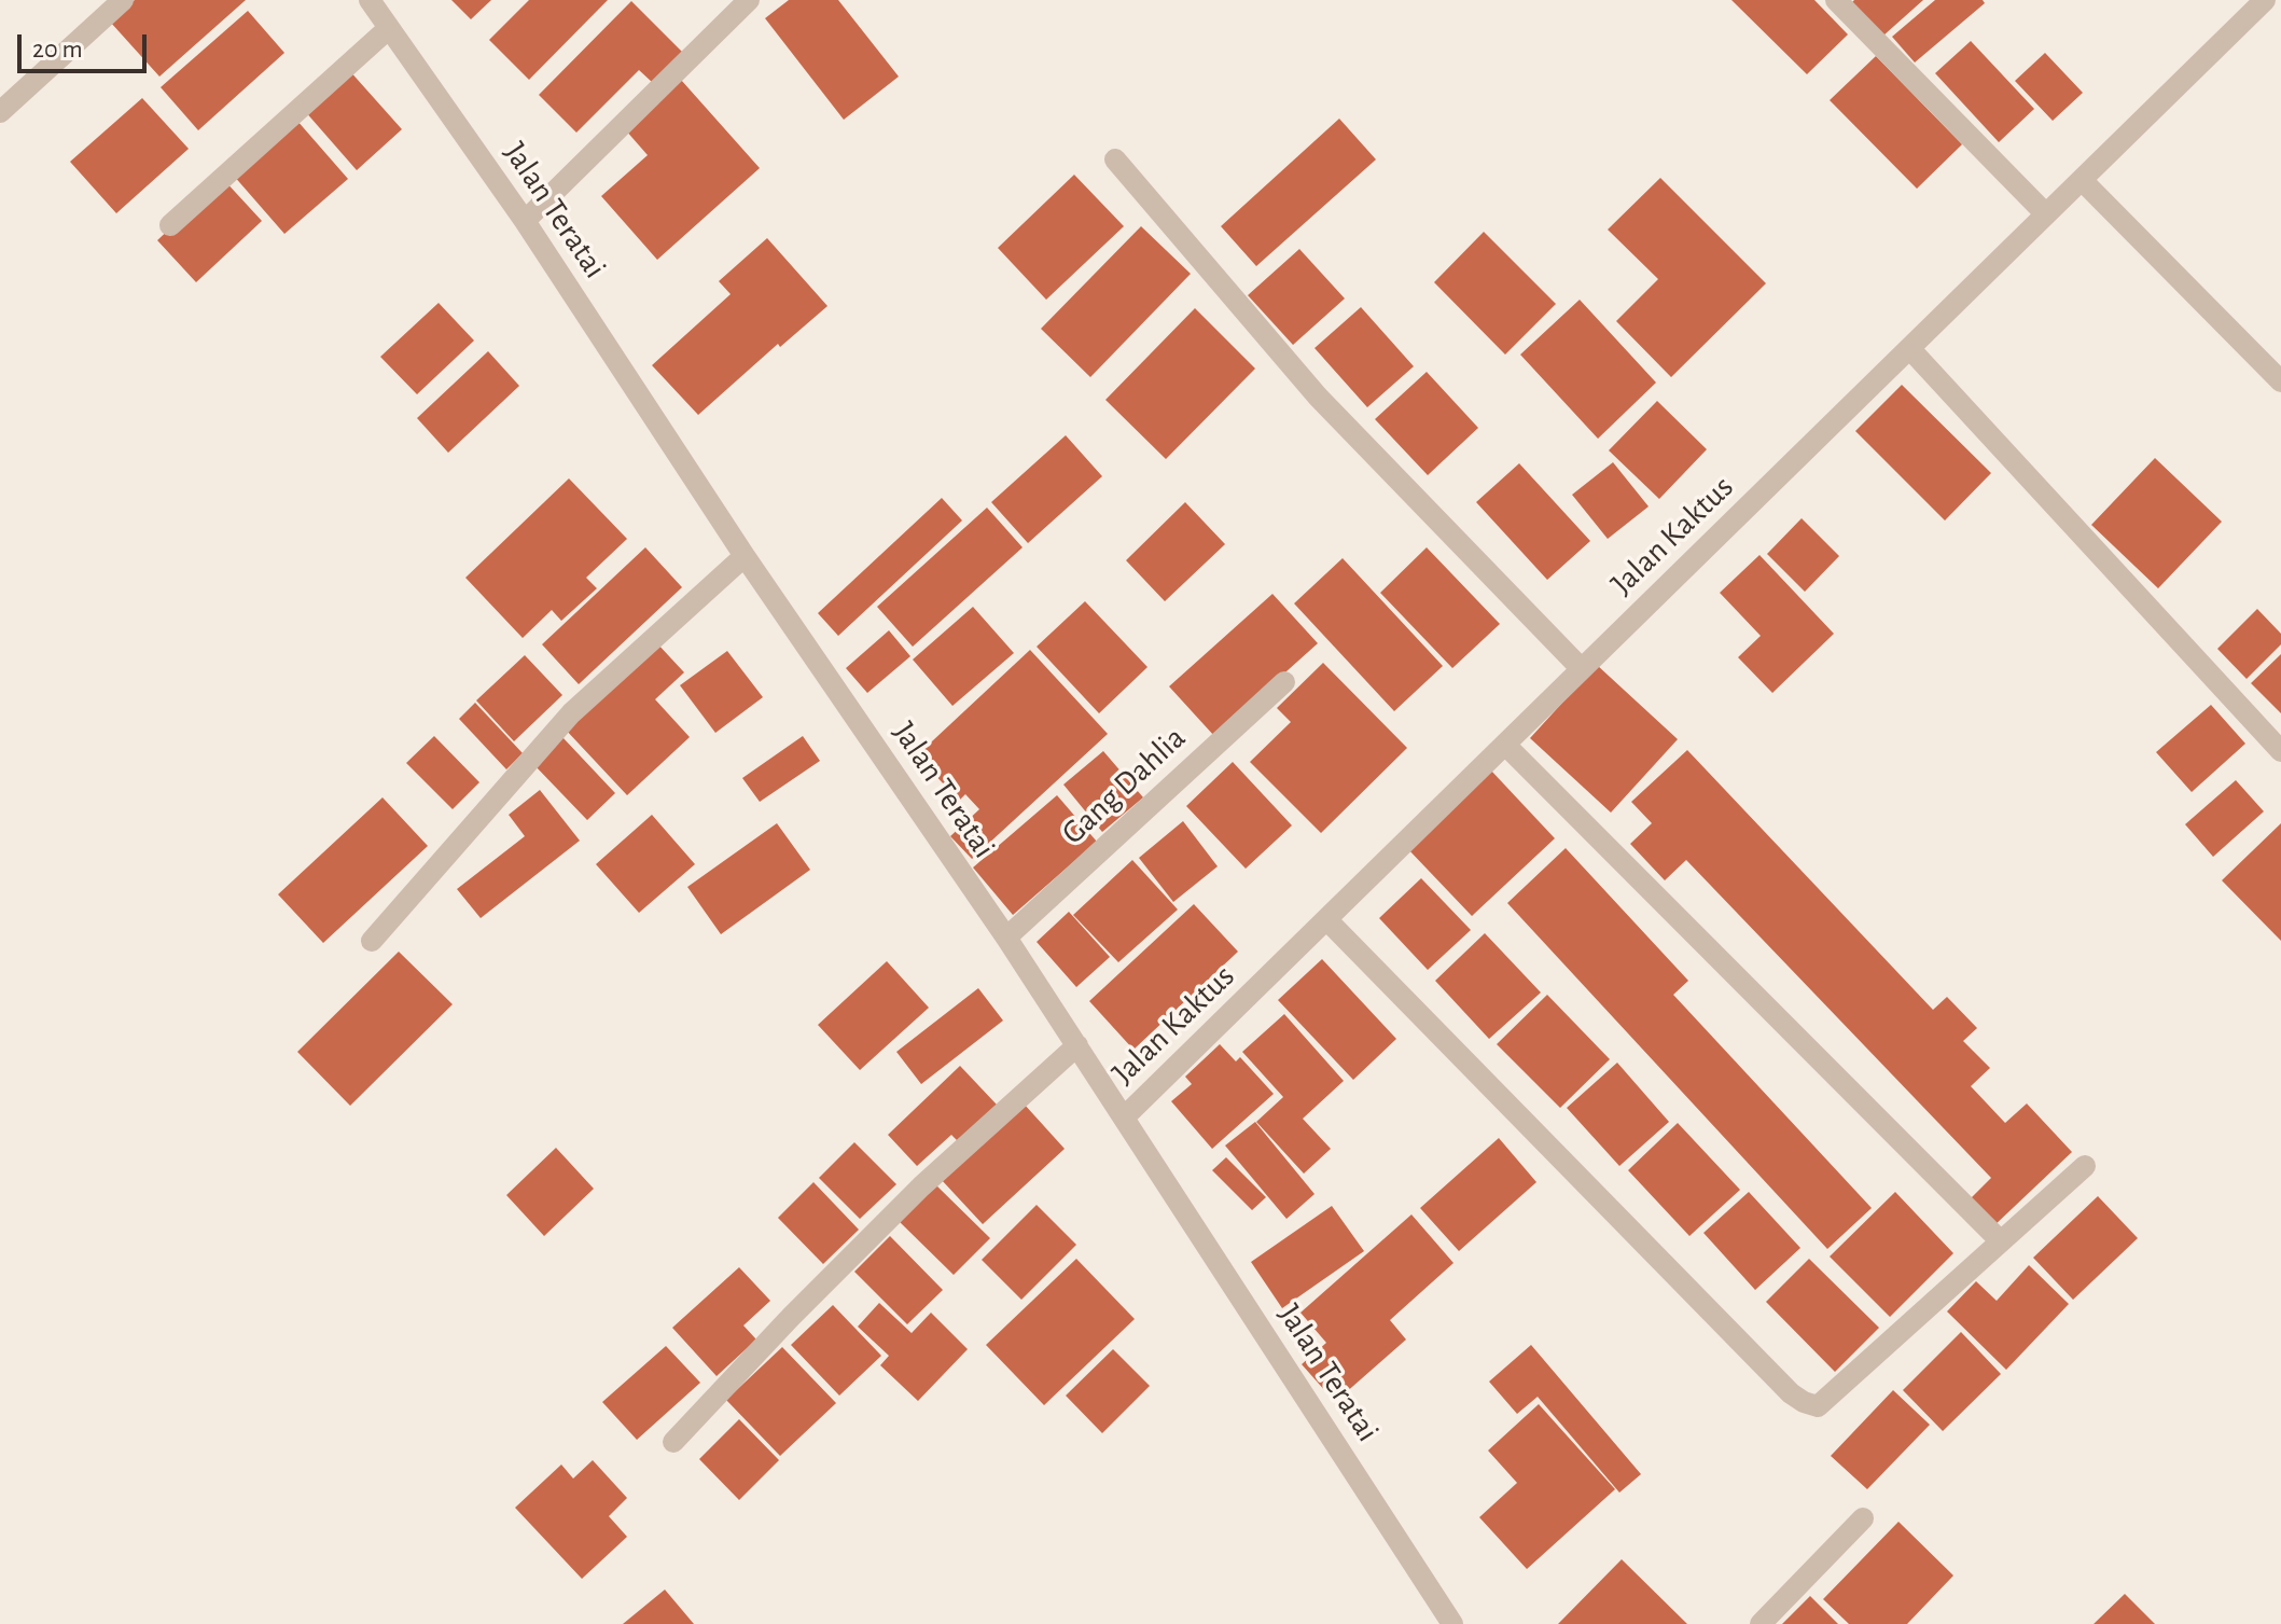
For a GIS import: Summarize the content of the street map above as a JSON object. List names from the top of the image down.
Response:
{
  "streets": {
    "street": ["Jalan Teratai", "Jalan Kaktus", "Gang Dahlia"]
  },
  "crossings": [
    ["Jalan Teratai", "Jalan Kaktus"],
    ["Jalan Teratai", "Gang Dahlia"]
  ],
  "scale_bar": "20 m"
}
